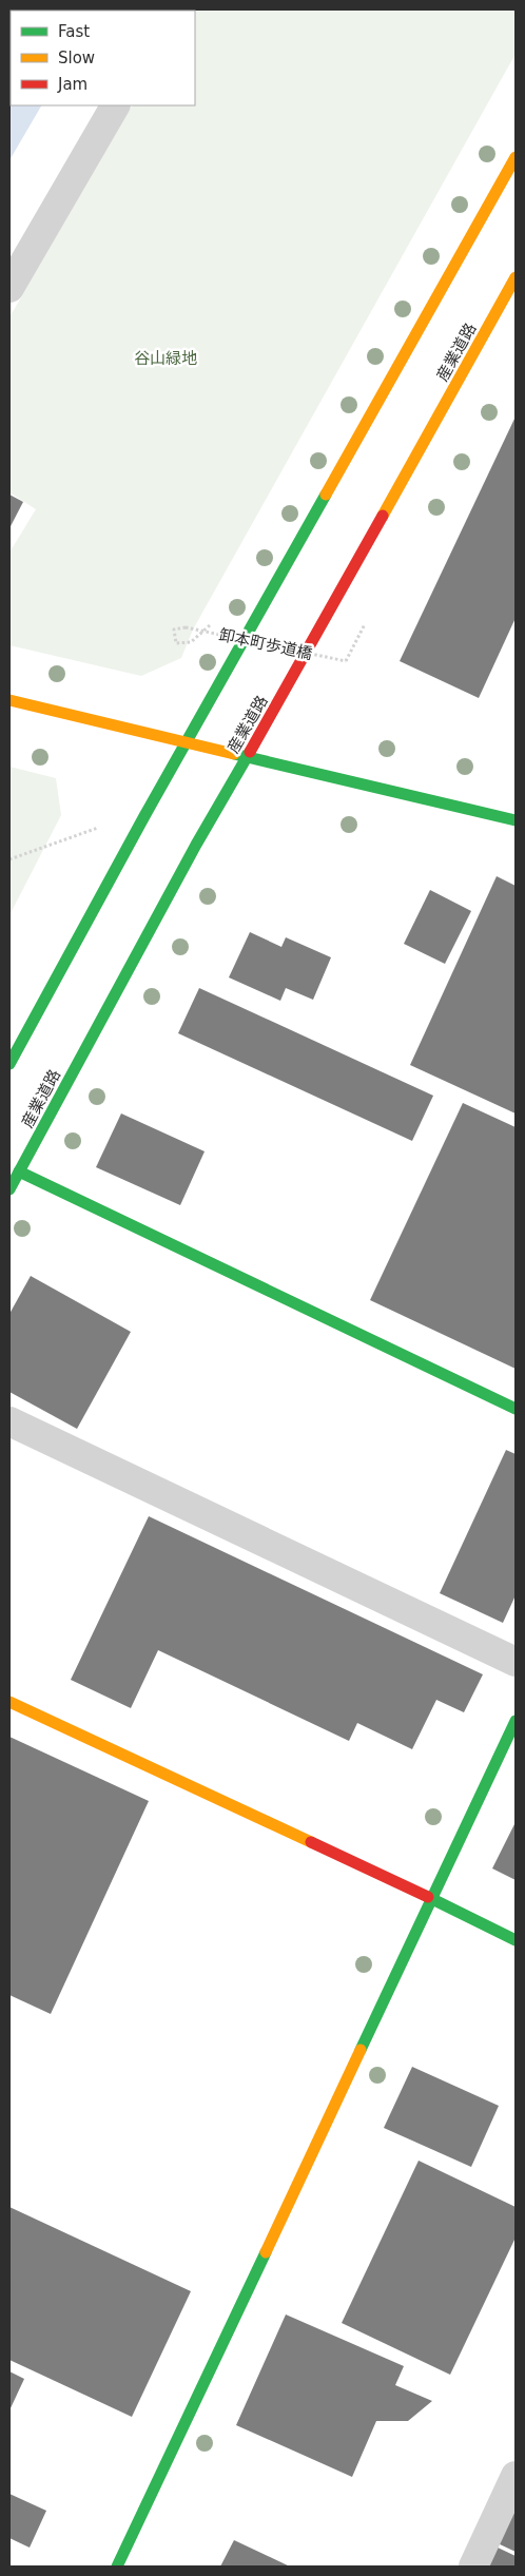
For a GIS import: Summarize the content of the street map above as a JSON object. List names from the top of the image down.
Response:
{
  "streets": {
    "street": ["産業道路"],
    "path": ["卸本町歩道橋"]
  },
  "parks": ["谷山緑地"],
  "legend": ["Fast", "Slow", "Jam"]
}
